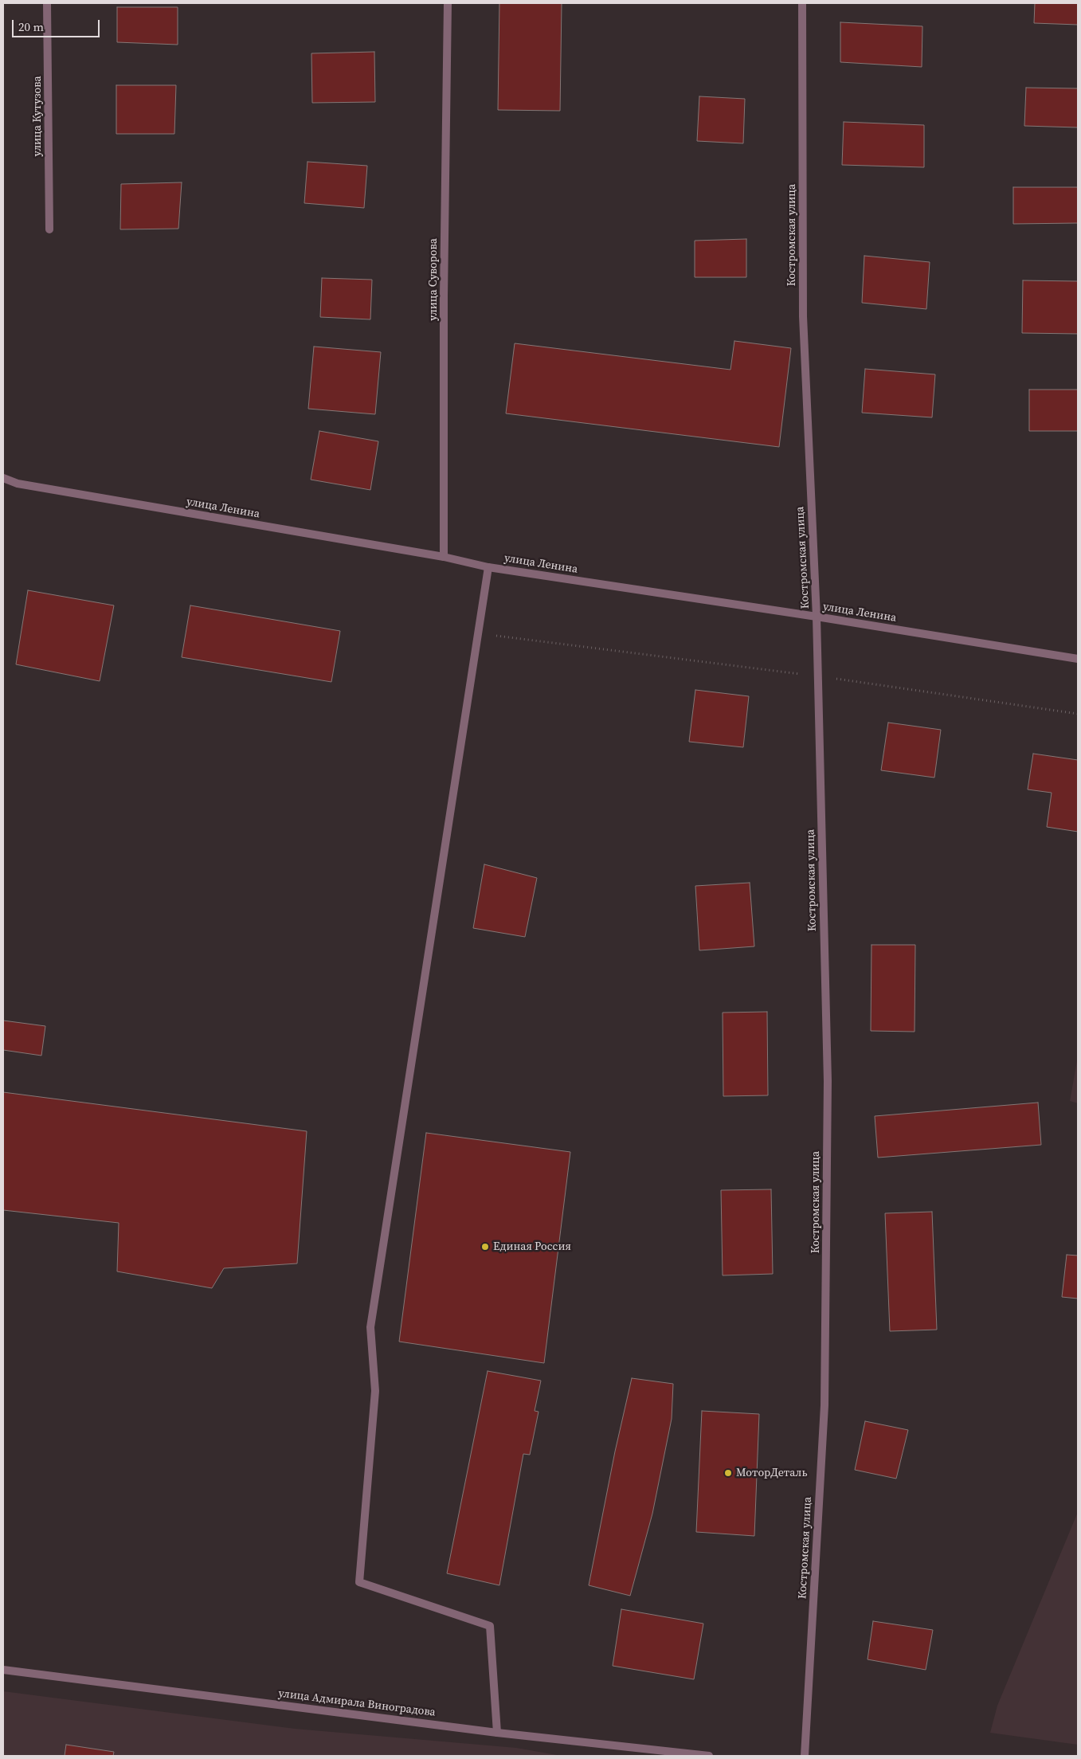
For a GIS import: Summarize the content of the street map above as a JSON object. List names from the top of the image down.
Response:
{
  "streets": {
    "street": [
      "улица Кутузова",
      "Костромская улица",
      "улица Суворова",
      "улица Ленина",
      "улица Адмирала Виноградова"
    ]
  },
  "crossings": [
    ["Костромская улица", "улица Ленина"],
    ["улица Суворова", "улица Ленина"]
  ],
  "places": ["Единая Россия", "МоторДеталь"],
  "scale_bar": "20 m"
}
